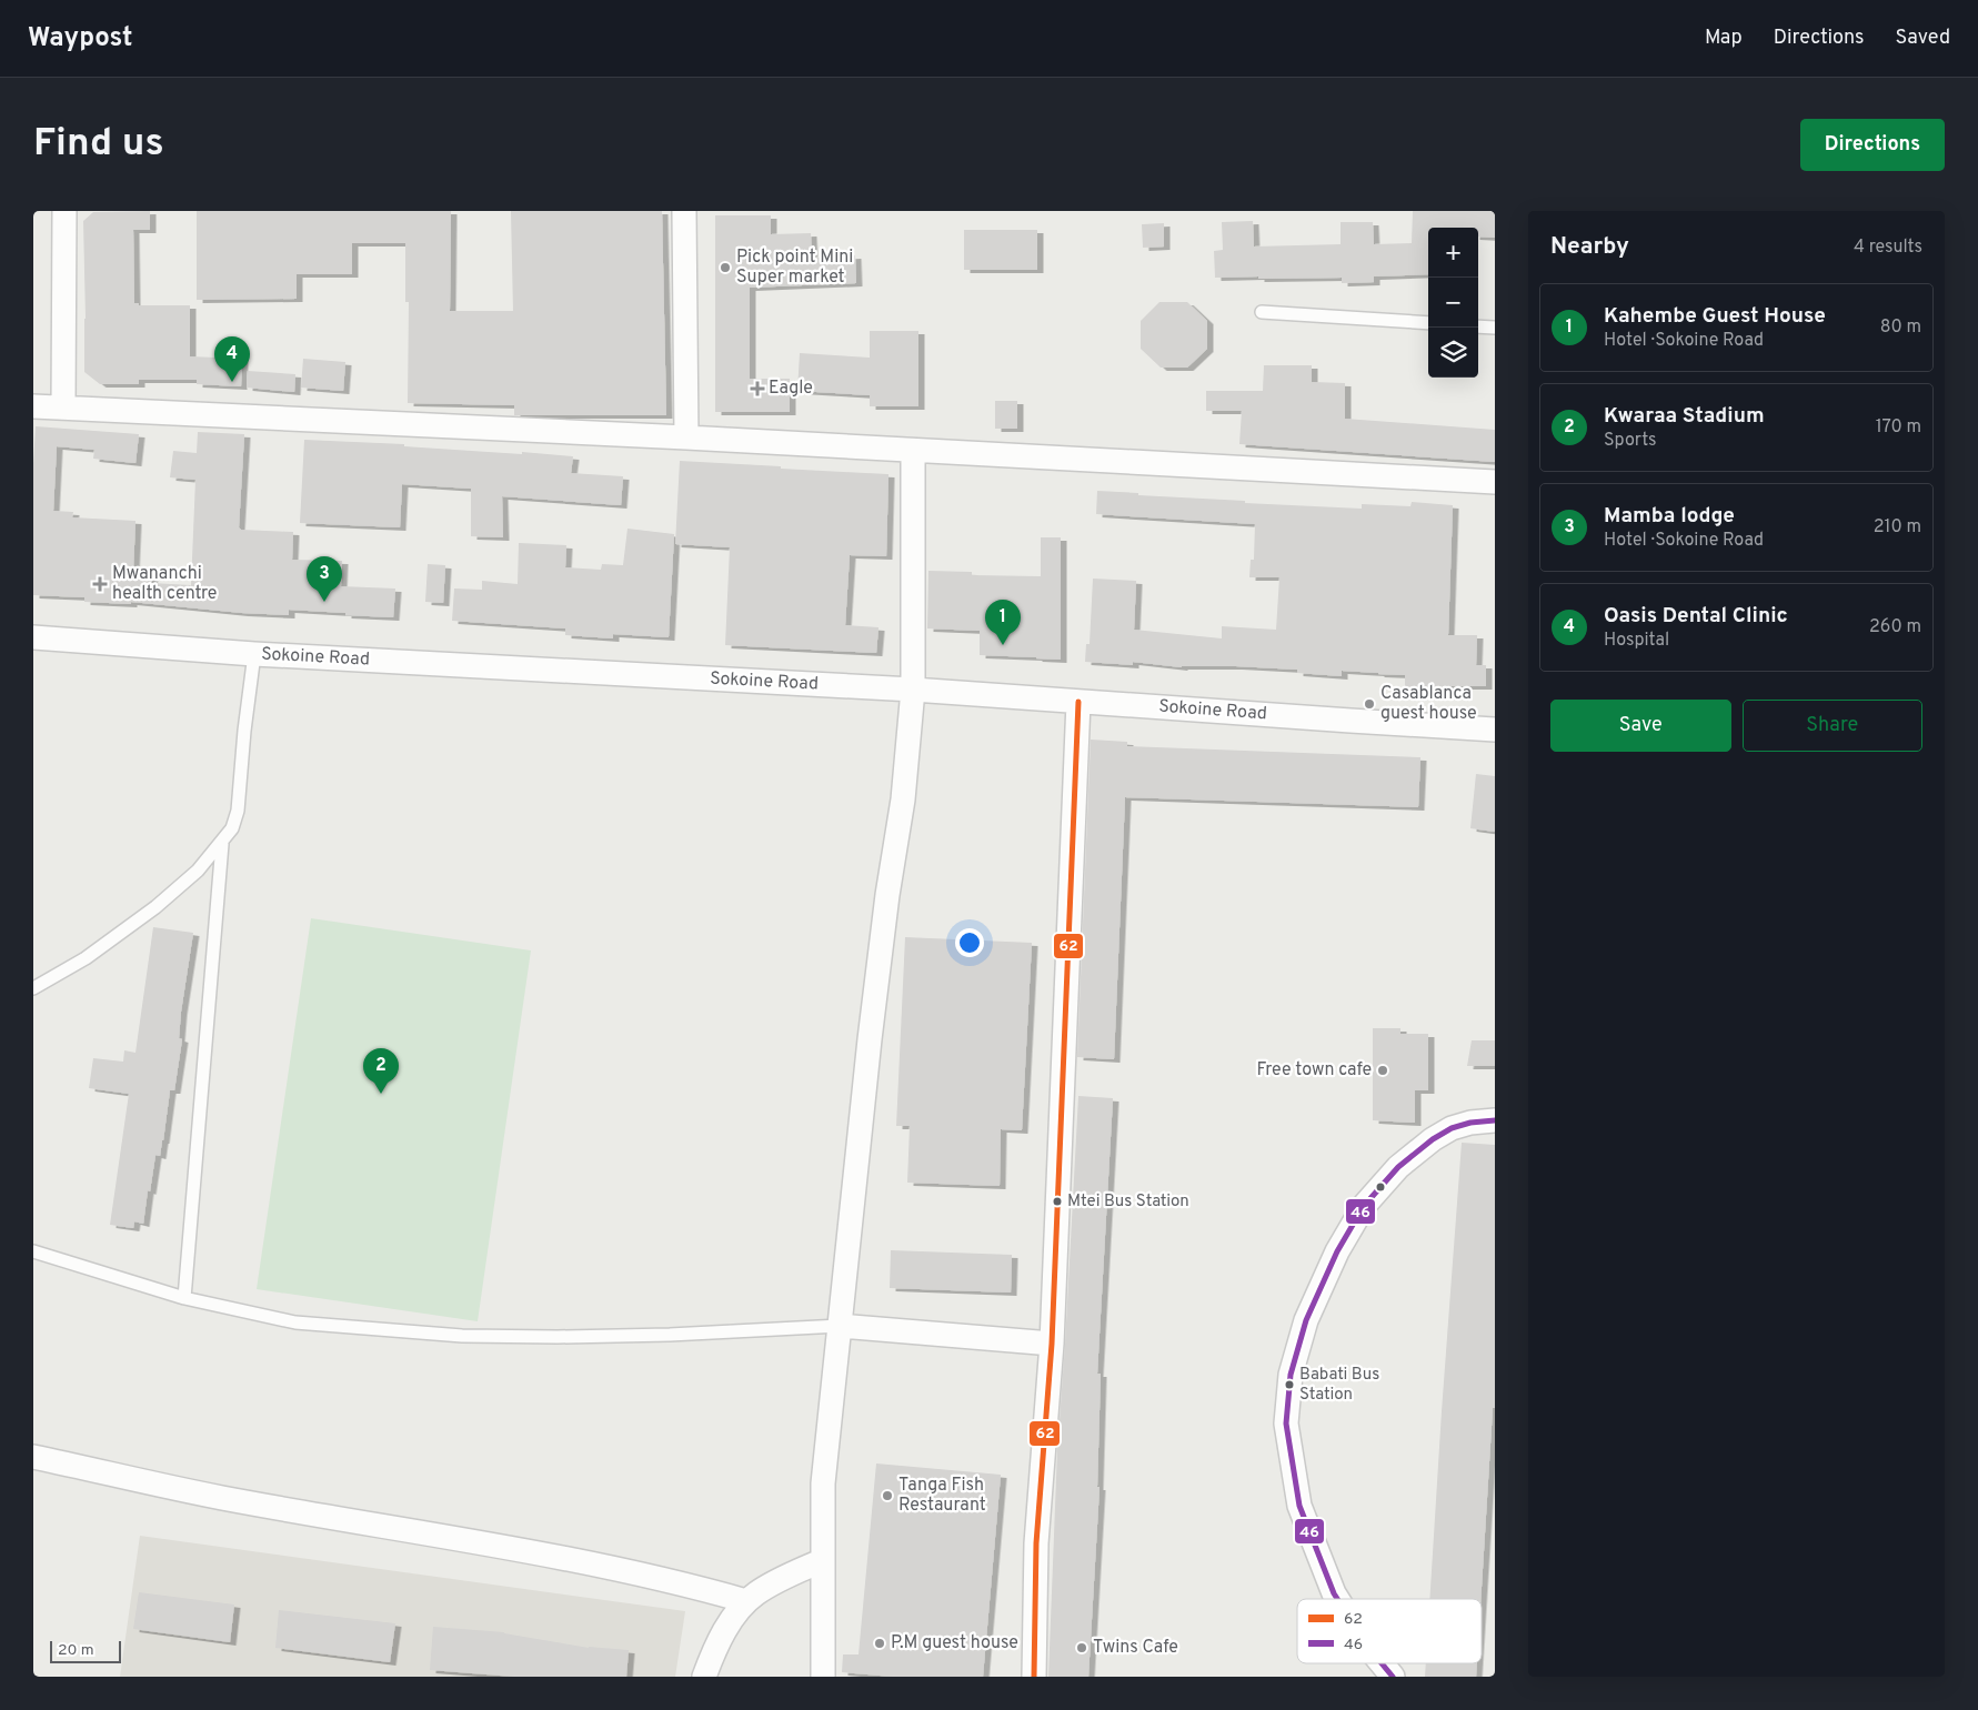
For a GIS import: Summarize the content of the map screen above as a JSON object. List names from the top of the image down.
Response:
{
  "streets": {
    "street": ["Sokoine Road"]
  },
  "places": {
    "other": [
      "Pick point Mini Super market",
      "Casablanca guest house",
      "Free town cafe",
      "Mtei Bus Station",
      "Babati Bus Station",
      "Tanga Fish Restaurant",
      "P.M guest house",
      "Twins Cafe"
    ],
    "health": ["Eagle", "Mwananchi health centre"]
  },
  "lines": ["transit line 62", "transit line 46"],
  "legend": ["62", "46"],
  "scale_bar": "20 m",
  "page": {
    "header": "Waypost",
    "nav": ["Map", "Directions", "Saved"],
    "buttons": [
      "Directions",
      ["Save", "Share"]
    ],
    "title": "Find us",
    "heading": ["Nearby", "4 results"],
    "map_buttons": ["+", "−"],
    "list": [
      {
        "mark": "1",
        "name": "Kahembe Guest House",
        "note": "Hotel · Sokoine Road",
        "value": "80 m"
      },
      {
        "mark": "2",
        "name": "Kwaraa Stadium",
        "note": "Sports",
        "value": "170 m"
      },
      {
        "mark": "3",
        "name": "Mamba lodge",
        "note": "Hotel · Sokoine Road",
        "value": "210 m"
      },
      {
        "mark": "4",
        "name": "Oasis Dental Clinic",
        "note": "Hospital",
        "value": "260 m"
      }
    ],
    "pins": [
      "4",
      "3",
      "1",
      "2"
    ],
    "scale": "20 m"
  }
}
